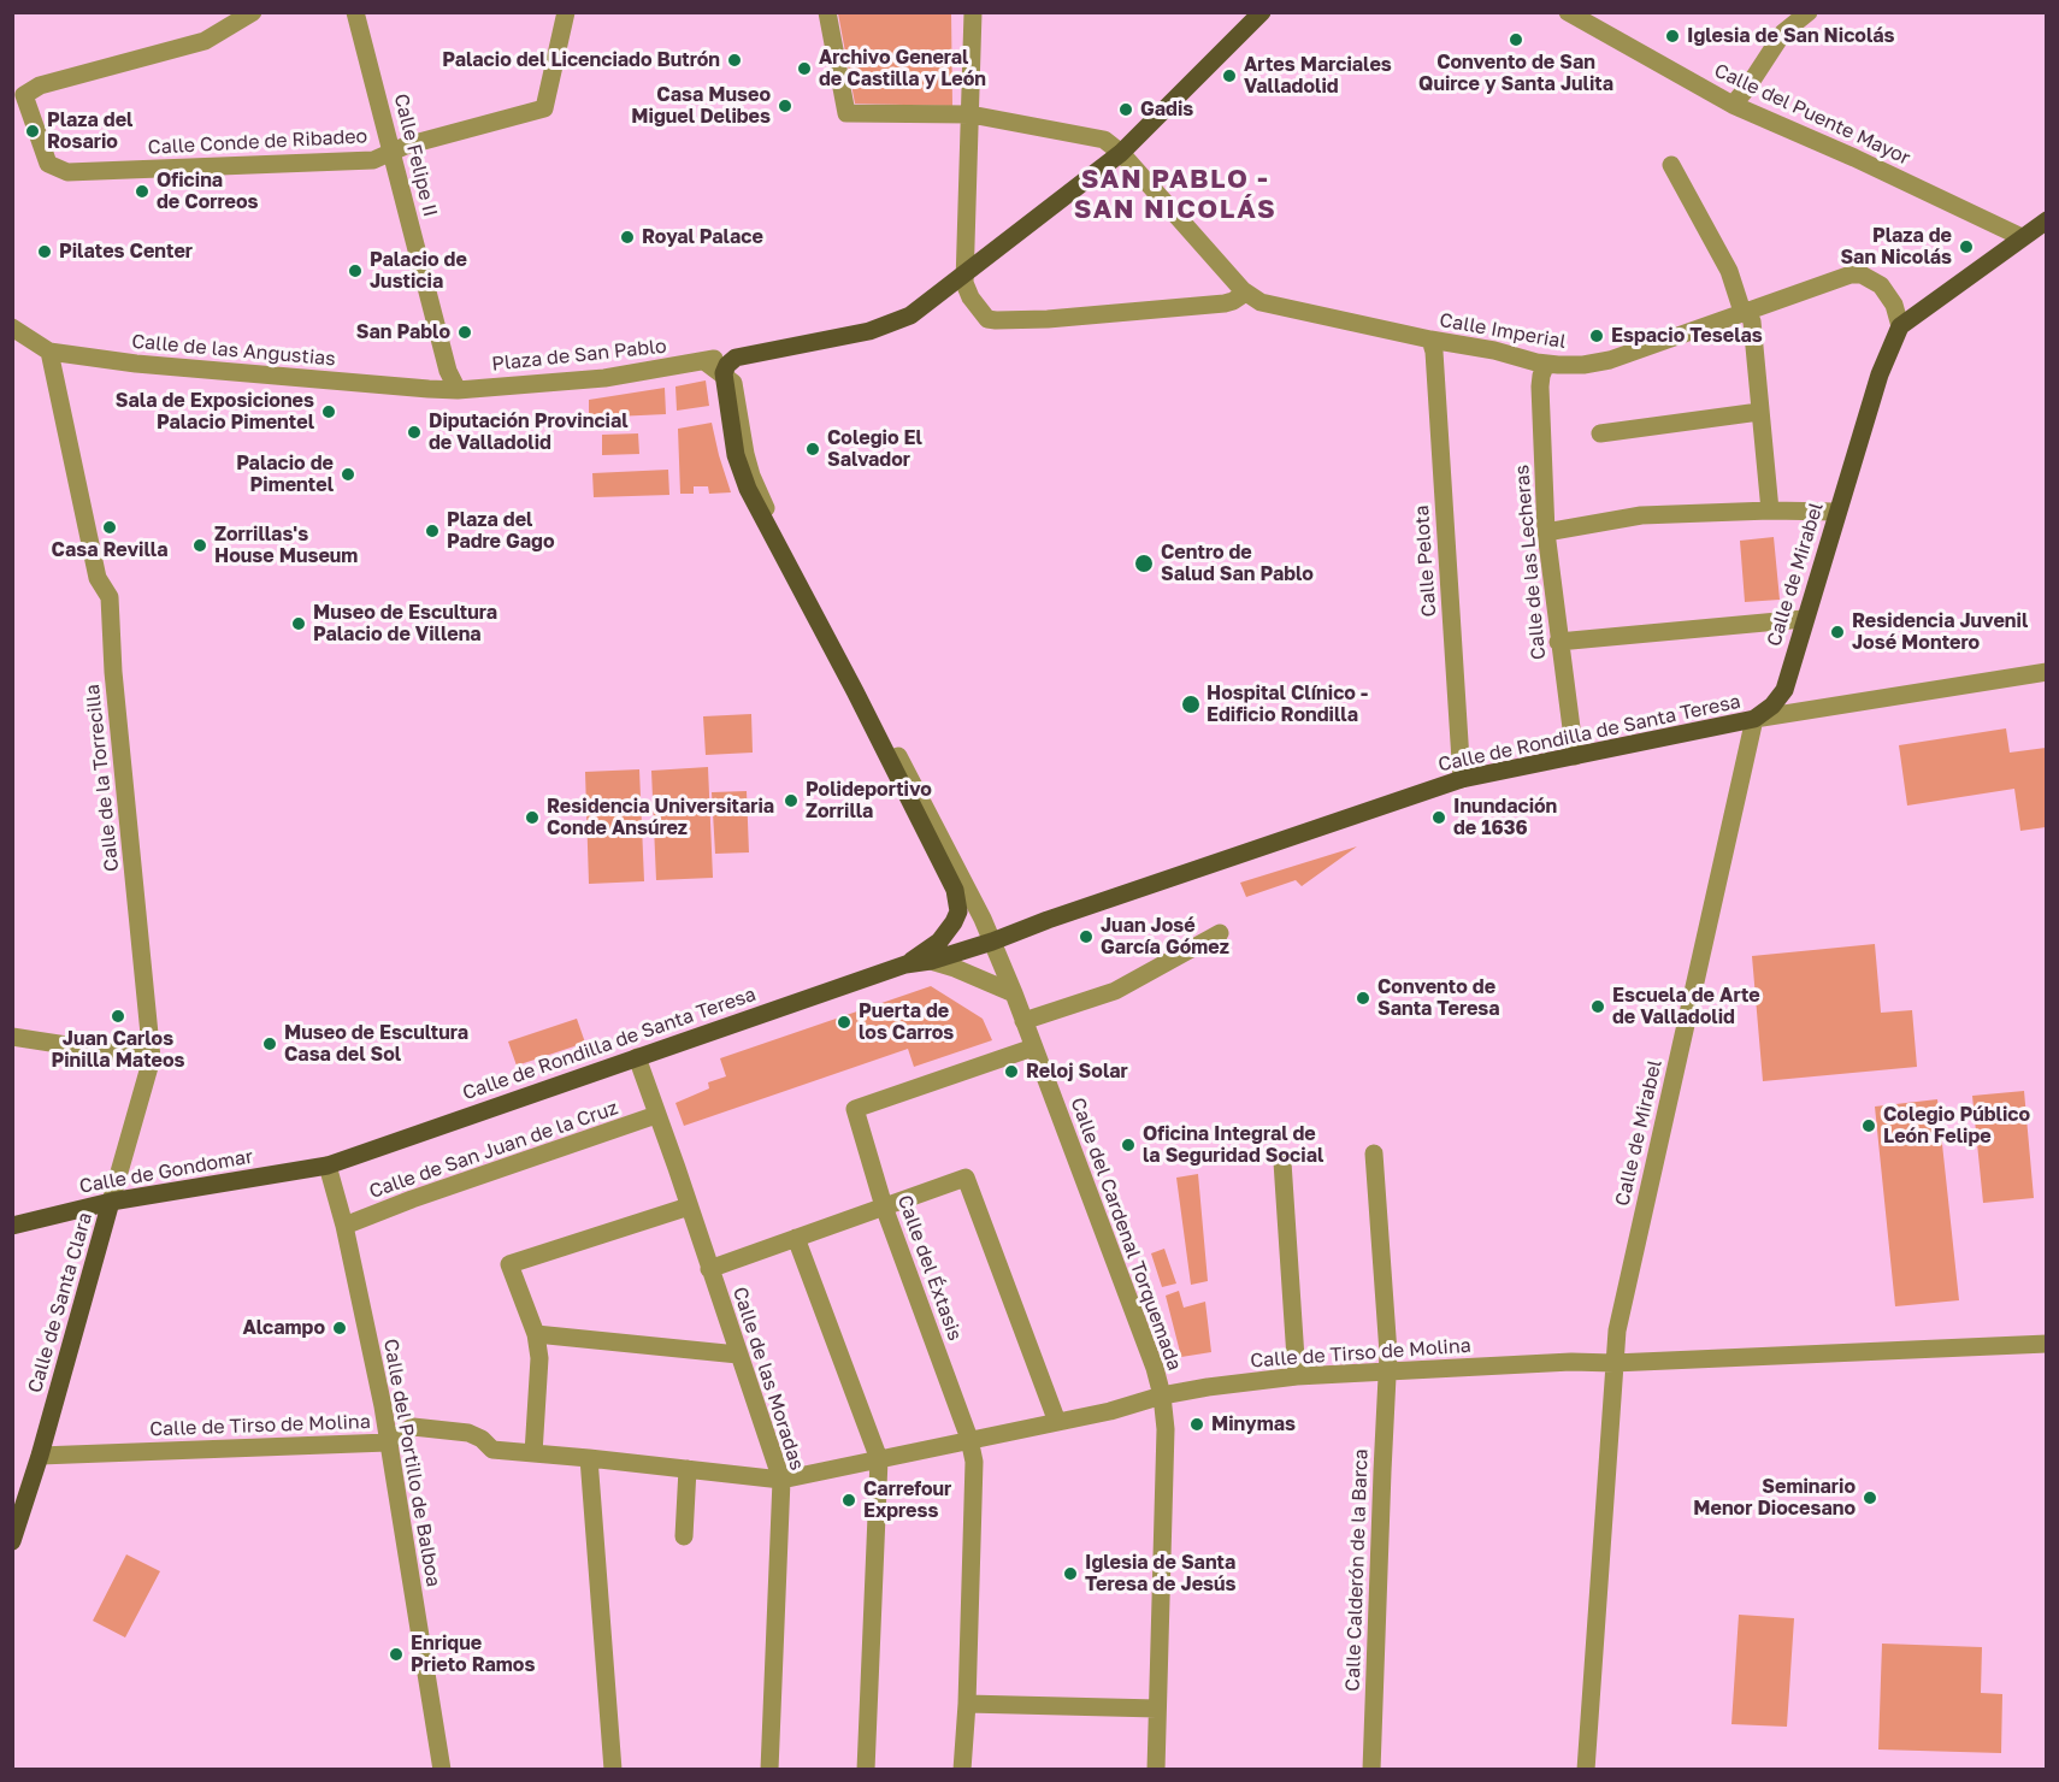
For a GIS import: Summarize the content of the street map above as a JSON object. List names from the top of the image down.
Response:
{
  "streets": {
    "main road": [
      "Plaza de San Pablo",
      "Calle de Mirabel",
      "Calle de Rondilla de Santa Teresa",
      "Calle de Gondomar",
      "Calle del Cardenal Torquemada",
      "Calle de Santa Clara"
    ],
    "street": [
      "Calle del Puente Mayor",
      "Calle Conde de Ribadeo",
      "Calle Felipe II",
      "Calle Imperial",
      "Calle de las Angustias",
      "Calle Pelota",
      "Calle de las Lecheras",
      "Calle de la Torrecilla",
      "Calle de San Juan de la Cruz",
      "Calle del Éxtasis",
      "Calle de Tirso de Molina",
      "Calle de las Moradas",
      "Calle del Portillo de Balboa",
      "Calle Calderón de la Barca"
    ]
  },
  "crossings": [
    ["Calle Conde de Ribadeo", "Calle Felipe II"],
    ["Calle Felipe II", "Calle de las Angustias"],
    ["Calle Felipe II", "Plaza de San Pablo"],
    ["Calle Imperial", "Plaza de San Pablo"],
    ["Calle Imperial", "Calle Pelota"],
    ["Calle Imperial", "Calle de las Lecheras"],
    ["Calle Imperial", "Calle de Mirabel"],
    ["Calle de las Angustias", "Plaza de San Pablo"],
    ["Calle de las Angustias", "Calle de la Torrecilla"],
    ["Calle Pelota", "Calle de Rondilla de Santa Teresa"],
    ["Calle de las Lecheras", "Calle de Rondilla de Santa Teresa"],
    ["Calle de Mirabel", "Calle de Rondilla de Santa Teresa"],
    ["Calle de Mirabel", "Calle de Tirso de Molina"],
    ["Calle de Rondilla de Santa Teresa", "Calle de Gondomar"],
    ["Calle de Rondilla de Santa Teresa", "Calle del Cardenal Torquemada"],
    ["Calle de Rondilla de Santa Teresa", "Calle de las Moradas"],
    ["Calle de Rondilla de Santa Teresa", "Calle del Portillo de Balboa"],
    ["Calle de la Torrecilla", "Calle de Gondomar"],
    ["Calle de la Torrecilla", "Calle de Santa Clara"],
    ["Calle de San Juan de la Cruz", "Calle de las Moradas"],
    ["Calle de San Juan de la Cruz", "Calle del Portillo de Balboa"],
    ["Calle de Gondomar", "Calle de Santa Clara"],
    ["Calle de Gondomar", "Calle del Portillo de Balboa"],
    ["Calle del Cardenal Torquemada", "Calle del Éxtasis"],
    ["Calle del Cardenal Torquemada", "Calle de Tirso de Molina"],
    ["Calle del Éxtasis", "Calle de Tirso de Molina"],
    ["Calle de Santa Clara", "Calle de Tirso de Molina"],
    ["Calle de Tirso de Molina", "Calle de las Moradas"],
    ["Calle de Tirso de Molina", "Calle del Portillo de Balboa"],
    ["Calle de Tirso de Molina", "Calle Calderón de la Barca"]
  ],
  "districts": ["SAN PABLO - SAN NICOLÁS"],
  "places": [
    "Iglesia de San Nicolás",
    "Convento de San Quirce y Santa Julita",
    "Palacio del Licenciado Butrón",
    "Archivo General de Castilla y León",
    "Artes Marciales Valladolid",
    "Casa Museo Miguel Delibes",
    "Gadis",
    "Plaza del Rosario",
    "Oficina de Correos",
    "Royal Palace",
    "Plaza de San Nicolás",
    "Pilates Center",
    "Palacio de Justicia",
    "San Pablo",
    "Espacio Teselas",
    "Sala de Exposiciones Palacio Pimentel",
    "Diputación Provincial de Valladolid",
    "Colegio El Salvador",
    "Palacio de Pimentel",
    "Casa Revilla",
    "Plaza del Padre Gago",
    "Zorrillas's House Museum",
    "Centro de Salud San Pablo",
    "Museo de Escultura Palacio de Villena",
    "Residencia Juvenil José Montero",
    "Hospital Clínico - Edificio Rondilla",
    "Polideportivo Zorrilla",
    "Residencia Universitaria Conde Ansúrez",
    "Inundación de 1636",
    "Juan José García Gómez",
    "Convento de Santa Teresa",
    "Escuela de Arte de Valladolid",
    "Juan Carlos Pinilla Mateos",
    "Puerta de los Carros",
    "Museo de Escultura Casa del Sol",
    "Reloj Solar",
    "Colegio Público León Felipe",
    "Oficina Integral de la Seguridad Social",
    "Alcampo",
    "Minymas",
    "Seminario Menor Diocesano",
    "Carrefour Express",
    "Iglesia de Santa Teresa de Jesús",
    "Enrique Prieto Ramos"
  ]
}
